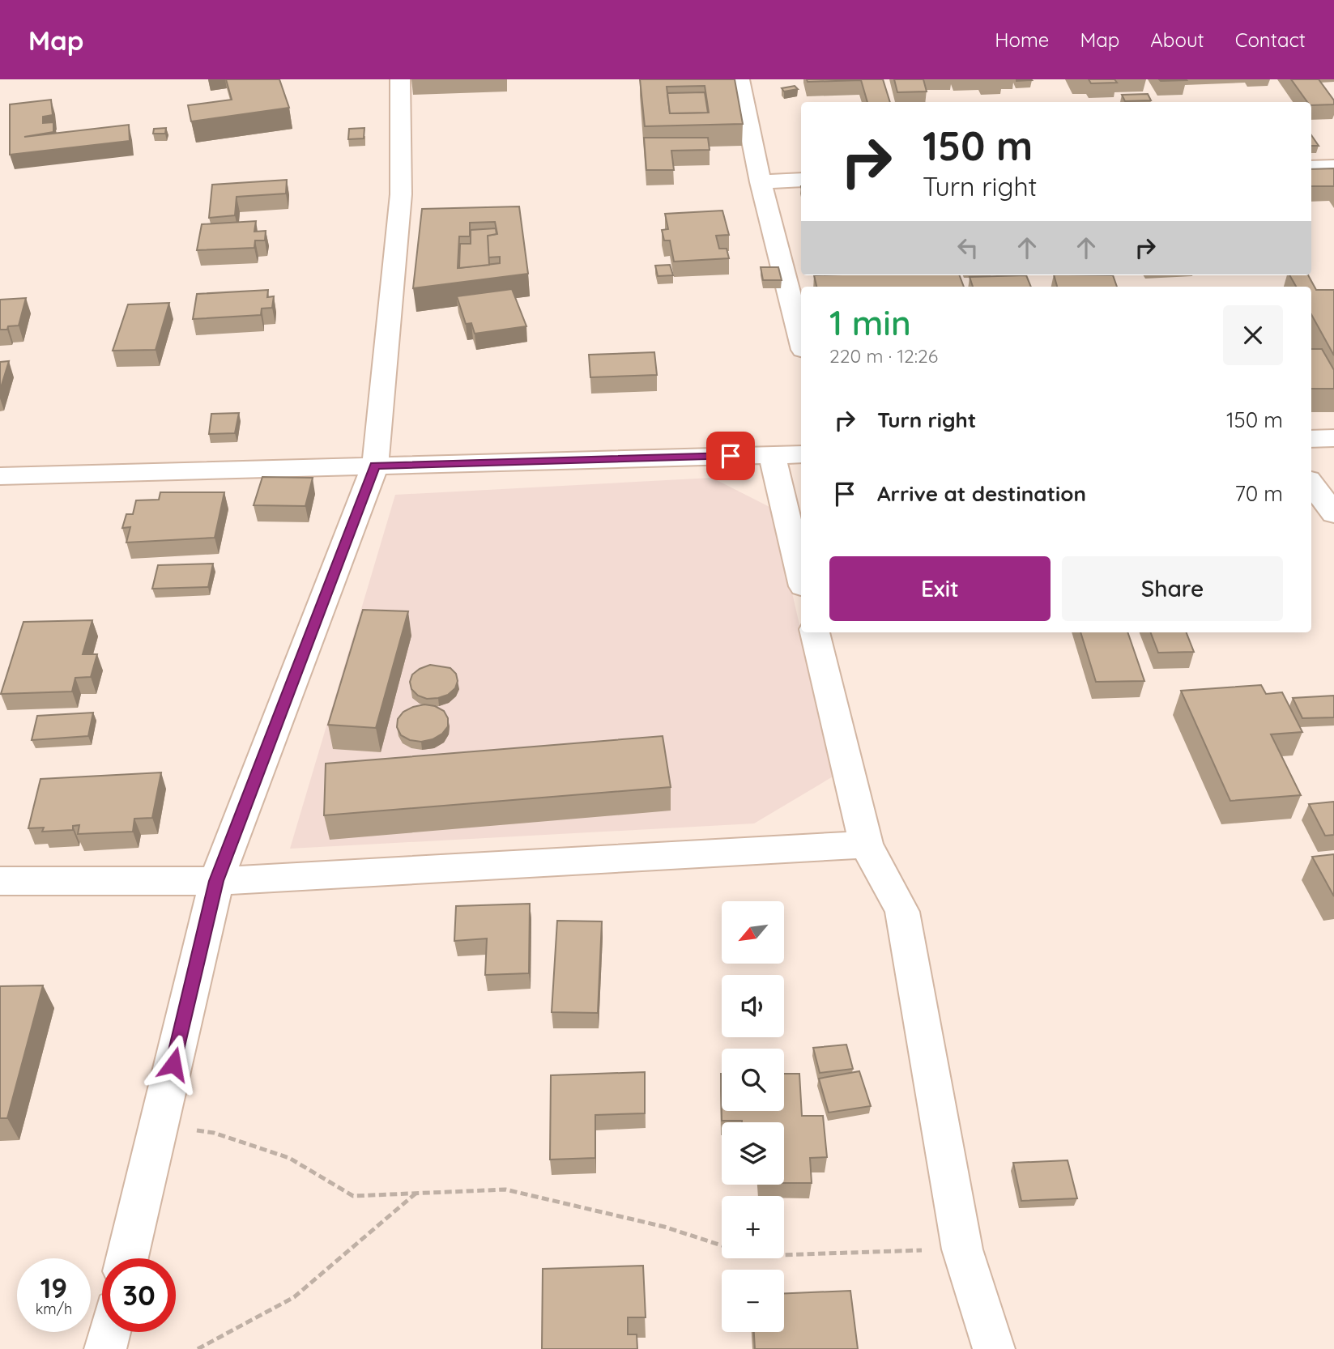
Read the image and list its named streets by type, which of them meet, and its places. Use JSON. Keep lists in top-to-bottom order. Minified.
{"north":"bottom left","page":{"header":"Map","nav":["Home","Map","About","Contact"],"turn":["150 m","Turn right"],"heading":["1 min","220 m · 12:26"],"list":[{"name":"Turn right","value":"150 m"},{"name":"Arrive at destination","value":"70 m"}],"buttons":["Exit","Share"],"map_buttons":["+","−"],"speed":"19 km/h","limit":"30"}}
